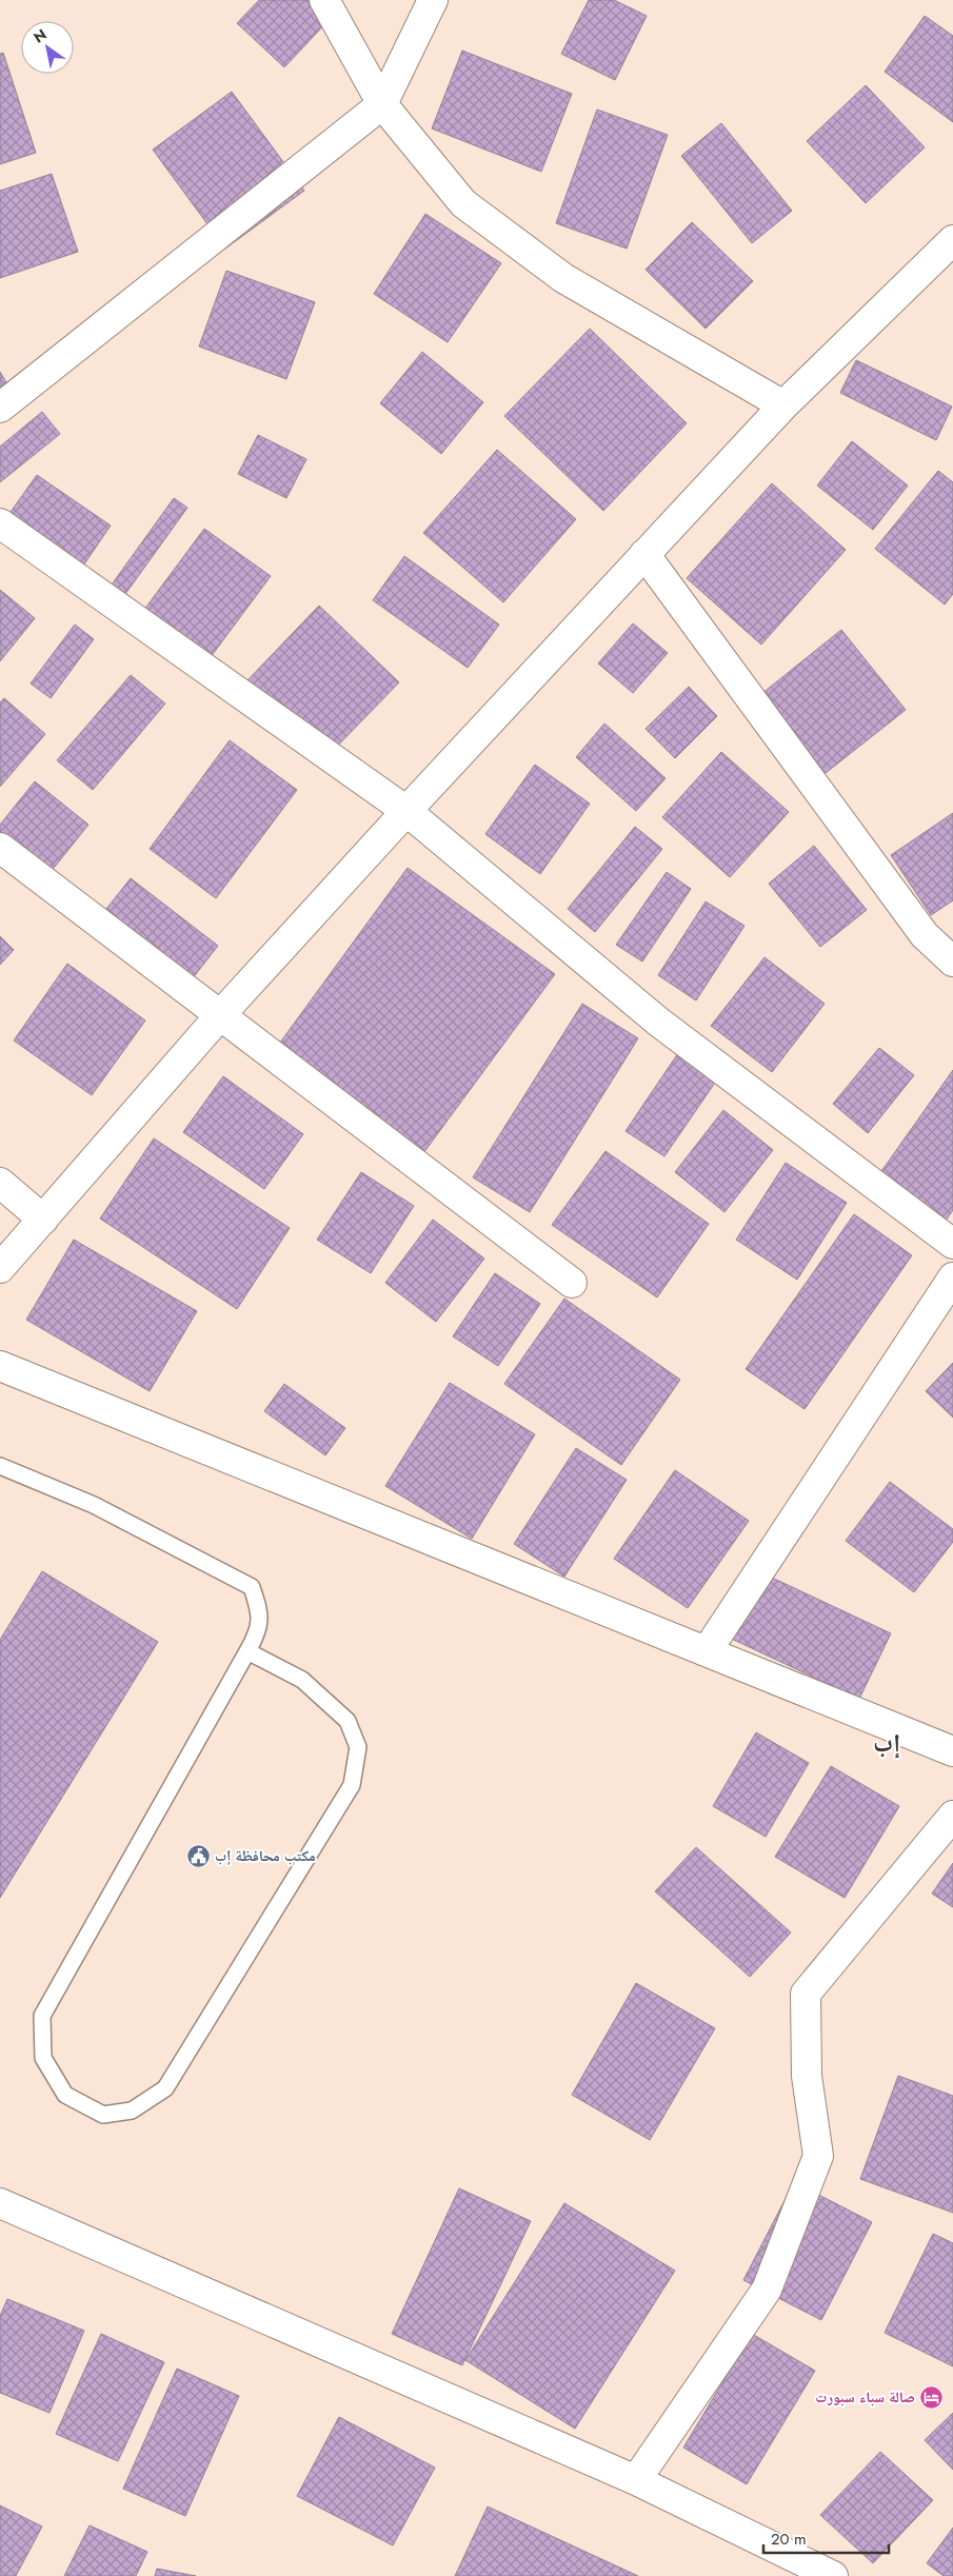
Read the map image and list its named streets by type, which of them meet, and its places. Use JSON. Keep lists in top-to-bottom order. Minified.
{"districts":["إب"],"places":{"public building":["مكتب محافظة إب"],"hotel":["صالة سباء سبورت"]},"scale_bar":"20 m","north":"top left"}
